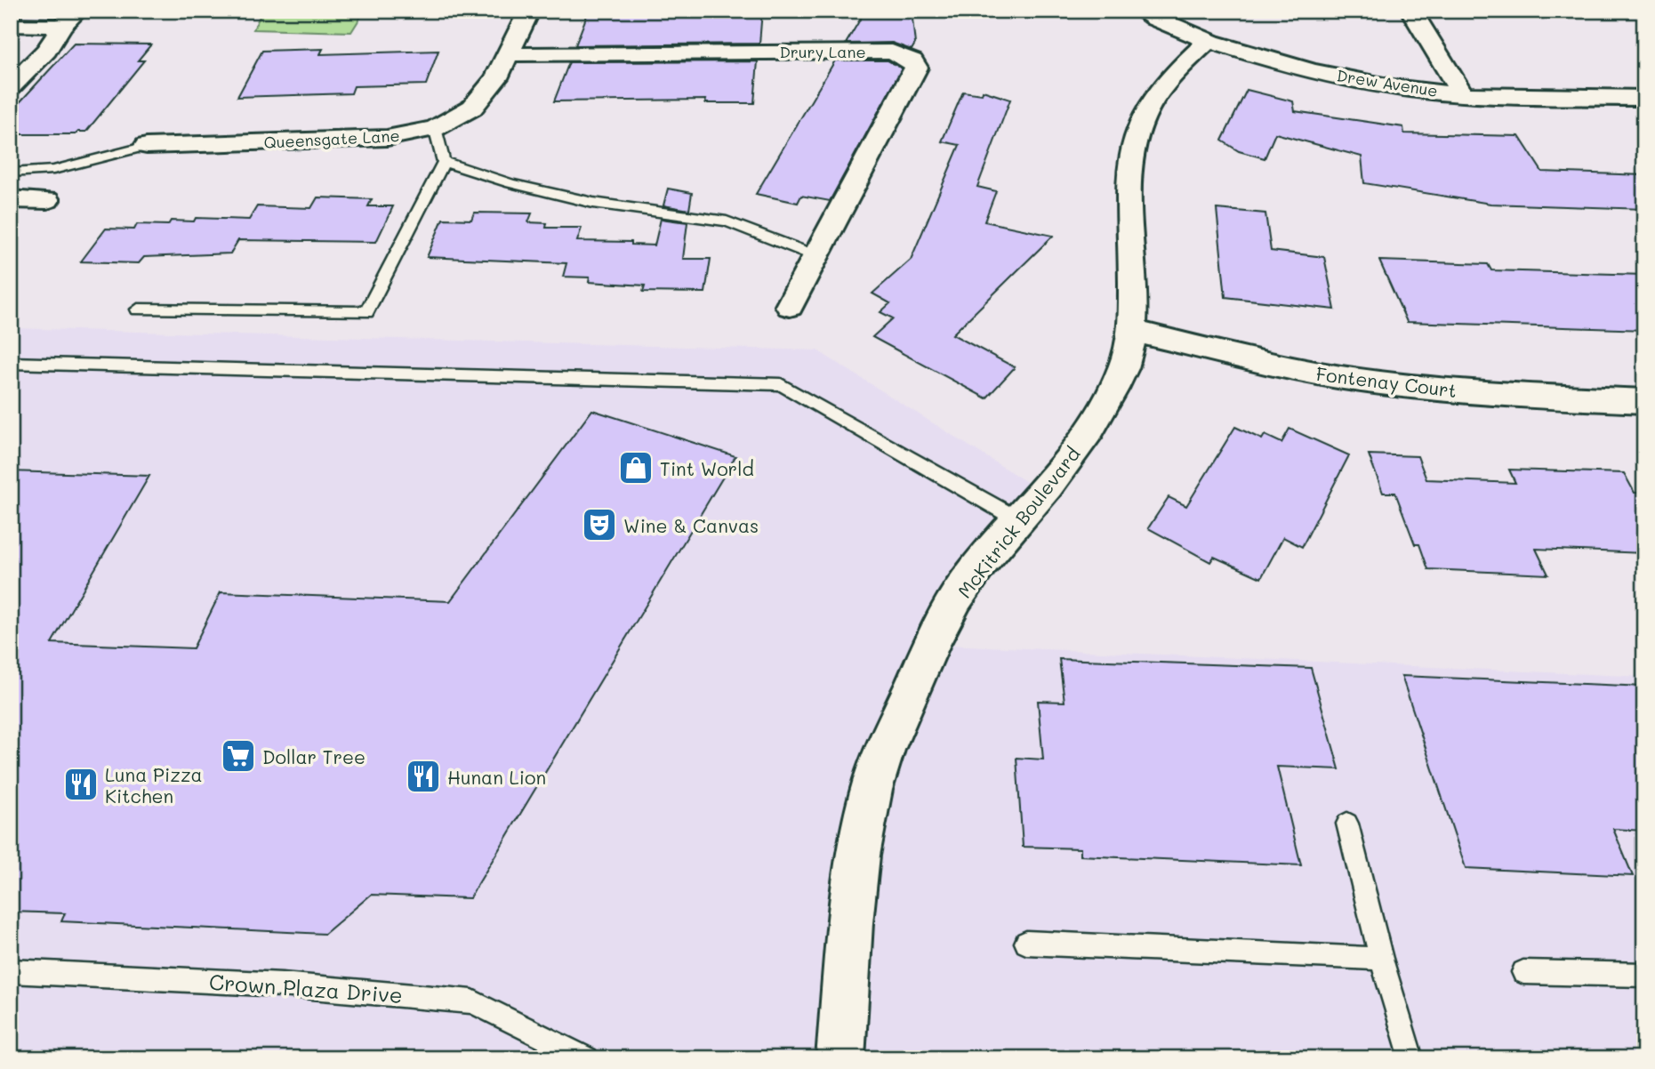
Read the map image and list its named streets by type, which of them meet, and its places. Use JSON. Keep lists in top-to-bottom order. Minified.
{"streets":{"street":["Drury Lane","Drew Avenue","Queensgate Lane","Fontenay Court","McKitrick Boulevard"],"lane":["Crown Plaza Drive"]},"crossings":[["Drury Lane","Queensgate Lane"],["Drew Avenue","McKitrick Boulevard"],["Fontenay Court","McKitrick Boulevard"]],"places":{"shop":["Tint World"],"theatre":["Wine & Canvas"],"supermarket":["Dollar Tree"],"restaurant":["Hunan Lion","Luna Pizza Kitchen"]}}
